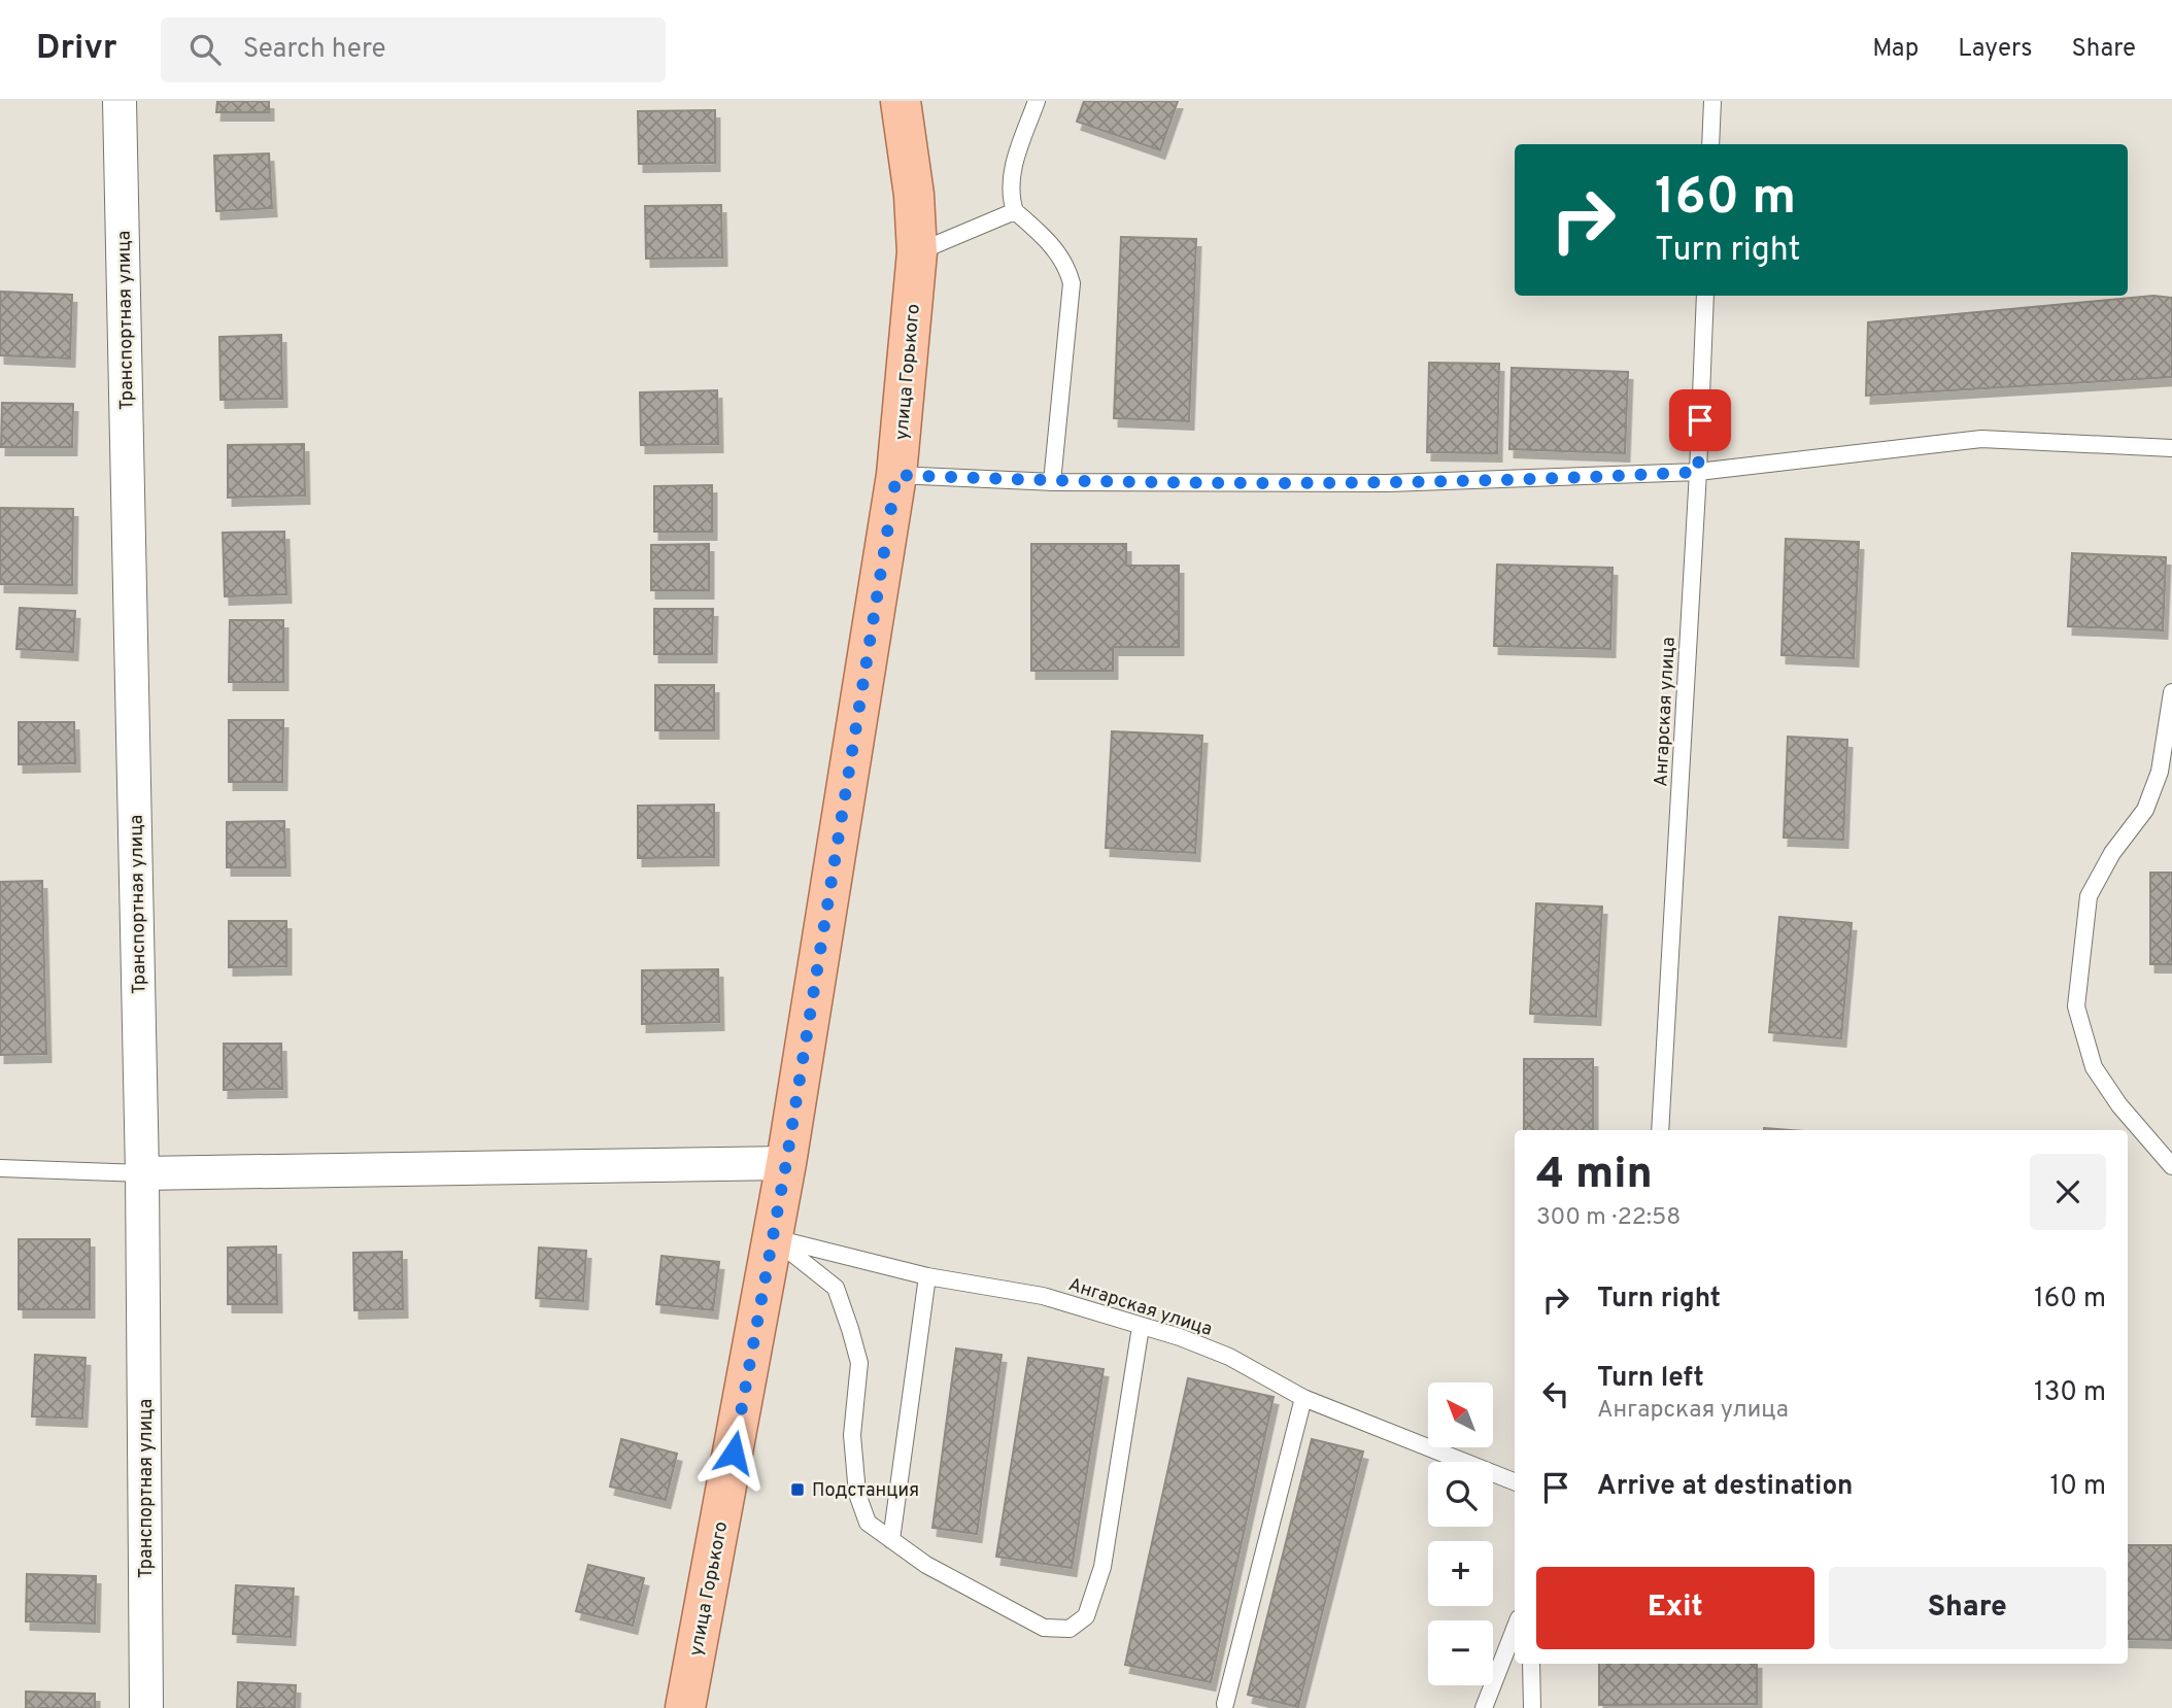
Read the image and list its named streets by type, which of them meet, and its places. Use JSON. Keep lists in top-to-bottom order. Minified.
{"streets":{"main road":["улица Горького"],"street":["Транспортная улица"],"lane":["Ангарская улица"]},"crossings":[["улица Горького","Ангарская улица"]],"places":{"transit":["Подстанция"]},"north":"top left","page":{"header":"Drivr","search":"Search here","nav":["Map","Layers","Share"],"turn":["160 m","Turn right"],"heading":["4 min","300 m · 22:58"],"list":[{"name":"Turn right","value":"160 m"},{"name":"Turn left","note":"Ангарская улица","value":"130 m"},{"name":"Arrive at destination","value":"10 m"}],"map_buttons":["+","−"],"buttons":["Exit","Share"]}}
